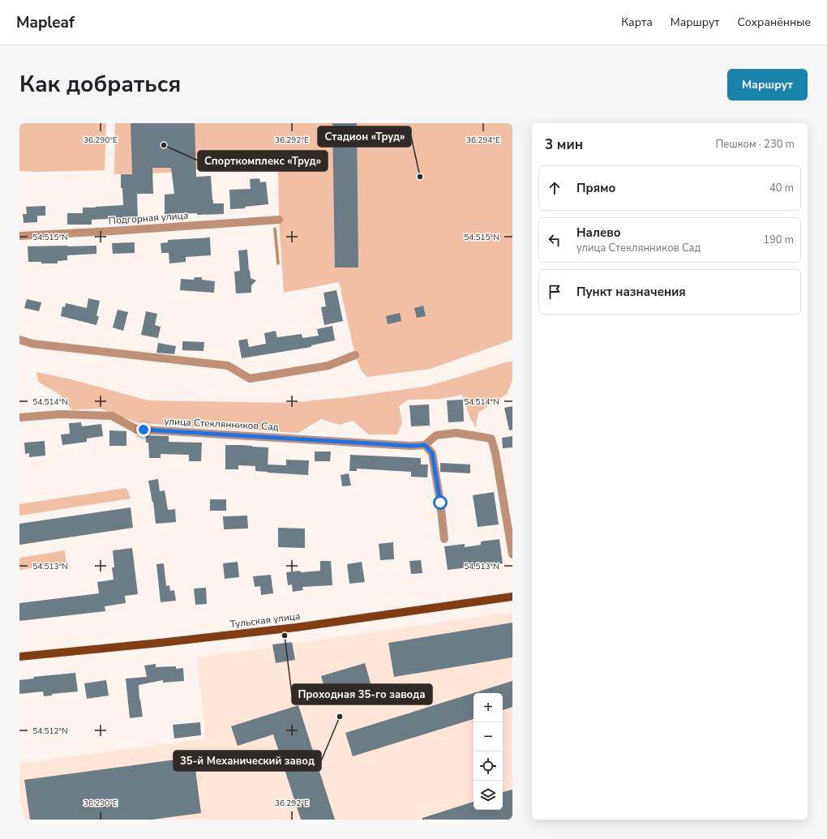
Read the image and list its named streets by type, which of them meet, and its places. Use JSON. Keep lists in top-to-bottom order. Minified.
{"streets":{"main road":["Тульская улица"],"street":["Подгорная улица","улица Стеклянников Сад"]},"places":["Спорткомплекс «Труд»","Стадион «Труд»","Проходная 35-го завода","35-й Механический завод"],"page":{"header":"Mapleaf","nav":["Карта","Маршрут","Сохранённые"],"title":"Как добраться","buttons":"Маршрут","heading":["3 мин","Пешком · 230 m"],"list":[["Прямо","40 m"],["Налево","улица Стеклянников Сад","190 m"],"Пункт назначения"],"map_buttons":["+","−"]},"coordinates":["36.290°E","36.292°E","36.294°E","54.515°N","54.514°N","54.513°N","54.512°N"]}
